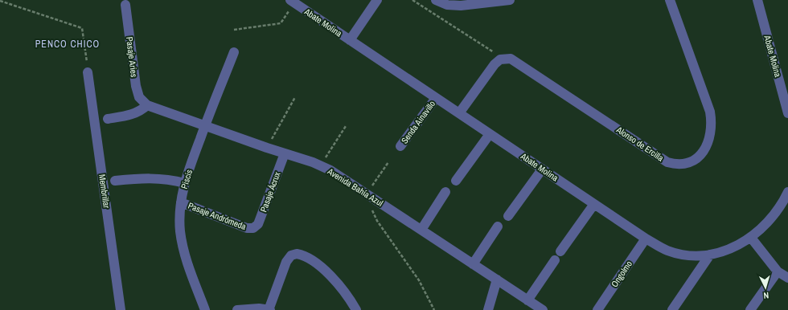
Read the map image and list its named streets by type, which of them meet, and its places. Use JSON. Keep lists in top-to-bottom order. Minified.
{"streets":{"street":["Abate Molina","Pasaje Aries","Senda Ainavillo","Alonso de Ercilla","Piscis","Avenida Bahía Azul","Membrillar","Pasaje Ácrux","Pasaje Andrómeda","Ongolmo"]},"crossings":[["Abate Molina","Senda Ainavillo"],["Abate Molina","Ongolmo"],["Pasaje Aries","Avenida Bahía Azul"],["Piscis","Avenida Bahía Azul"],["Piscis","Pasaje Andrómeda"],["Avenida Bahía Azul","Pasaje Ácrux"],["Pasaje Ácrux","Pasaje Andrómeda"]],"districts":["PENCO CHICO"],"north":"bottom"}
